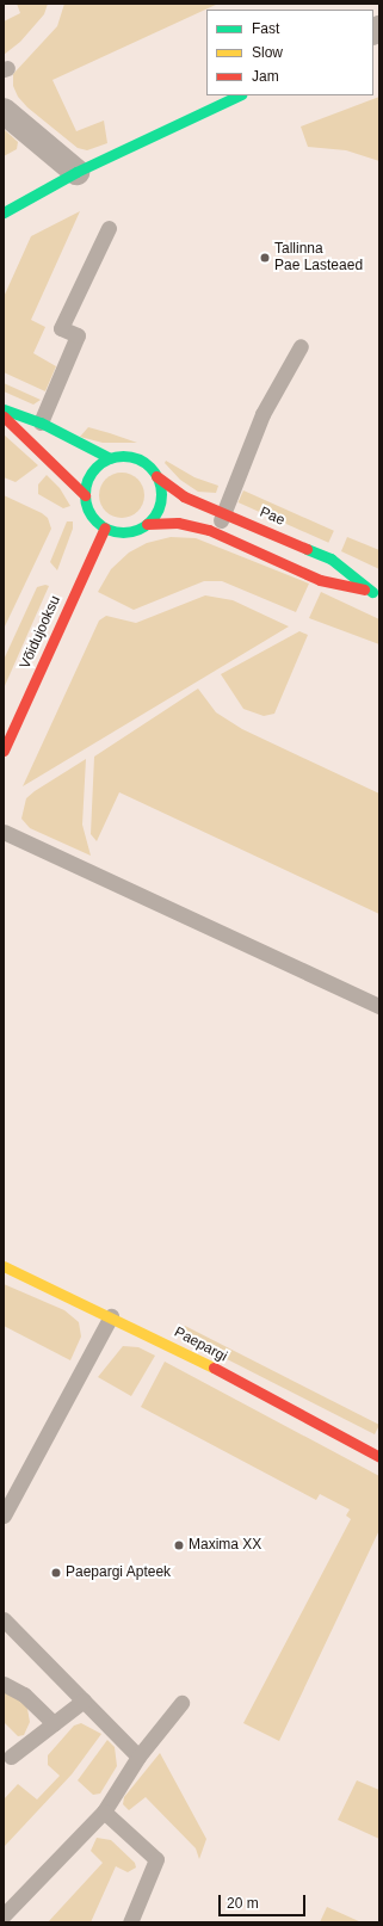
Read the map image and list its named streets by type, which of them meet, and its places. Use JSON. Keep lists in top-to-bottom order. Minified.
{"streets":{"street":["Pae","Võidujooksu","Paepargi"]},"crossings":[["Pae","Võidujooksu"]],"places":["Tallinna Pae Lasteaed","Maxima XX","Paepargi Apteek"],"legend":["Fast","Slow","Jam"],"scale_bar":"20 m"}
